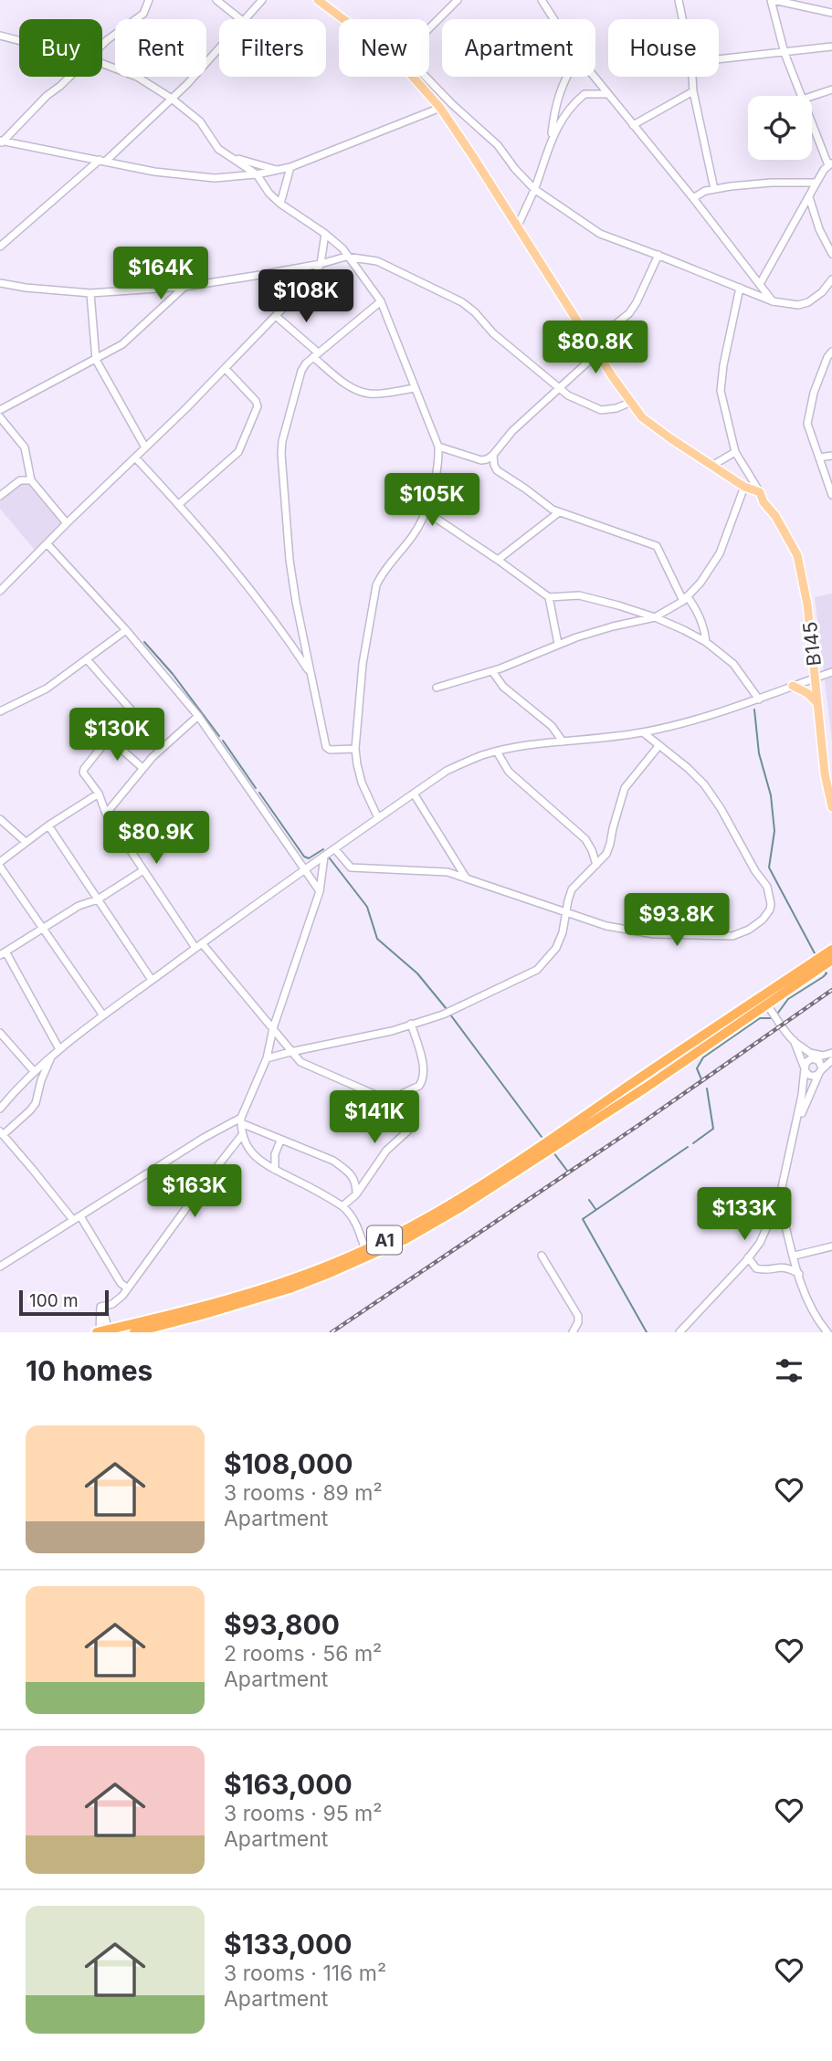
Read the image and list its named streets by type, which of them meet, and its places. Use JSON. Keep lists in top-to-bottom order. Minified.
{"streets":{"highway":["A1"],"main road":["B145"]},"scale_bar":"100 m","page":{"chip":["Buy","Rent","Filters","New","Apartment","House"],"price":["$164K","$108K","$80.8K","$105K","$130K","$80.9K","$93.8K","$141K","$163K","$133K"],"scale":"100 m","heading":"10 homes","list":[{"name":"$108,000","note":"3 rooms · 89 m² · Apartment"},{"name":"$93,800","note":"2 rooms · 56 m² · Apartment"},{"name":"$163,000","note":"3 rooms · 95 m² · Apartment"},{"name":"$133,000","note":"3 rooms · 116 m² · Apartment"}]}}
